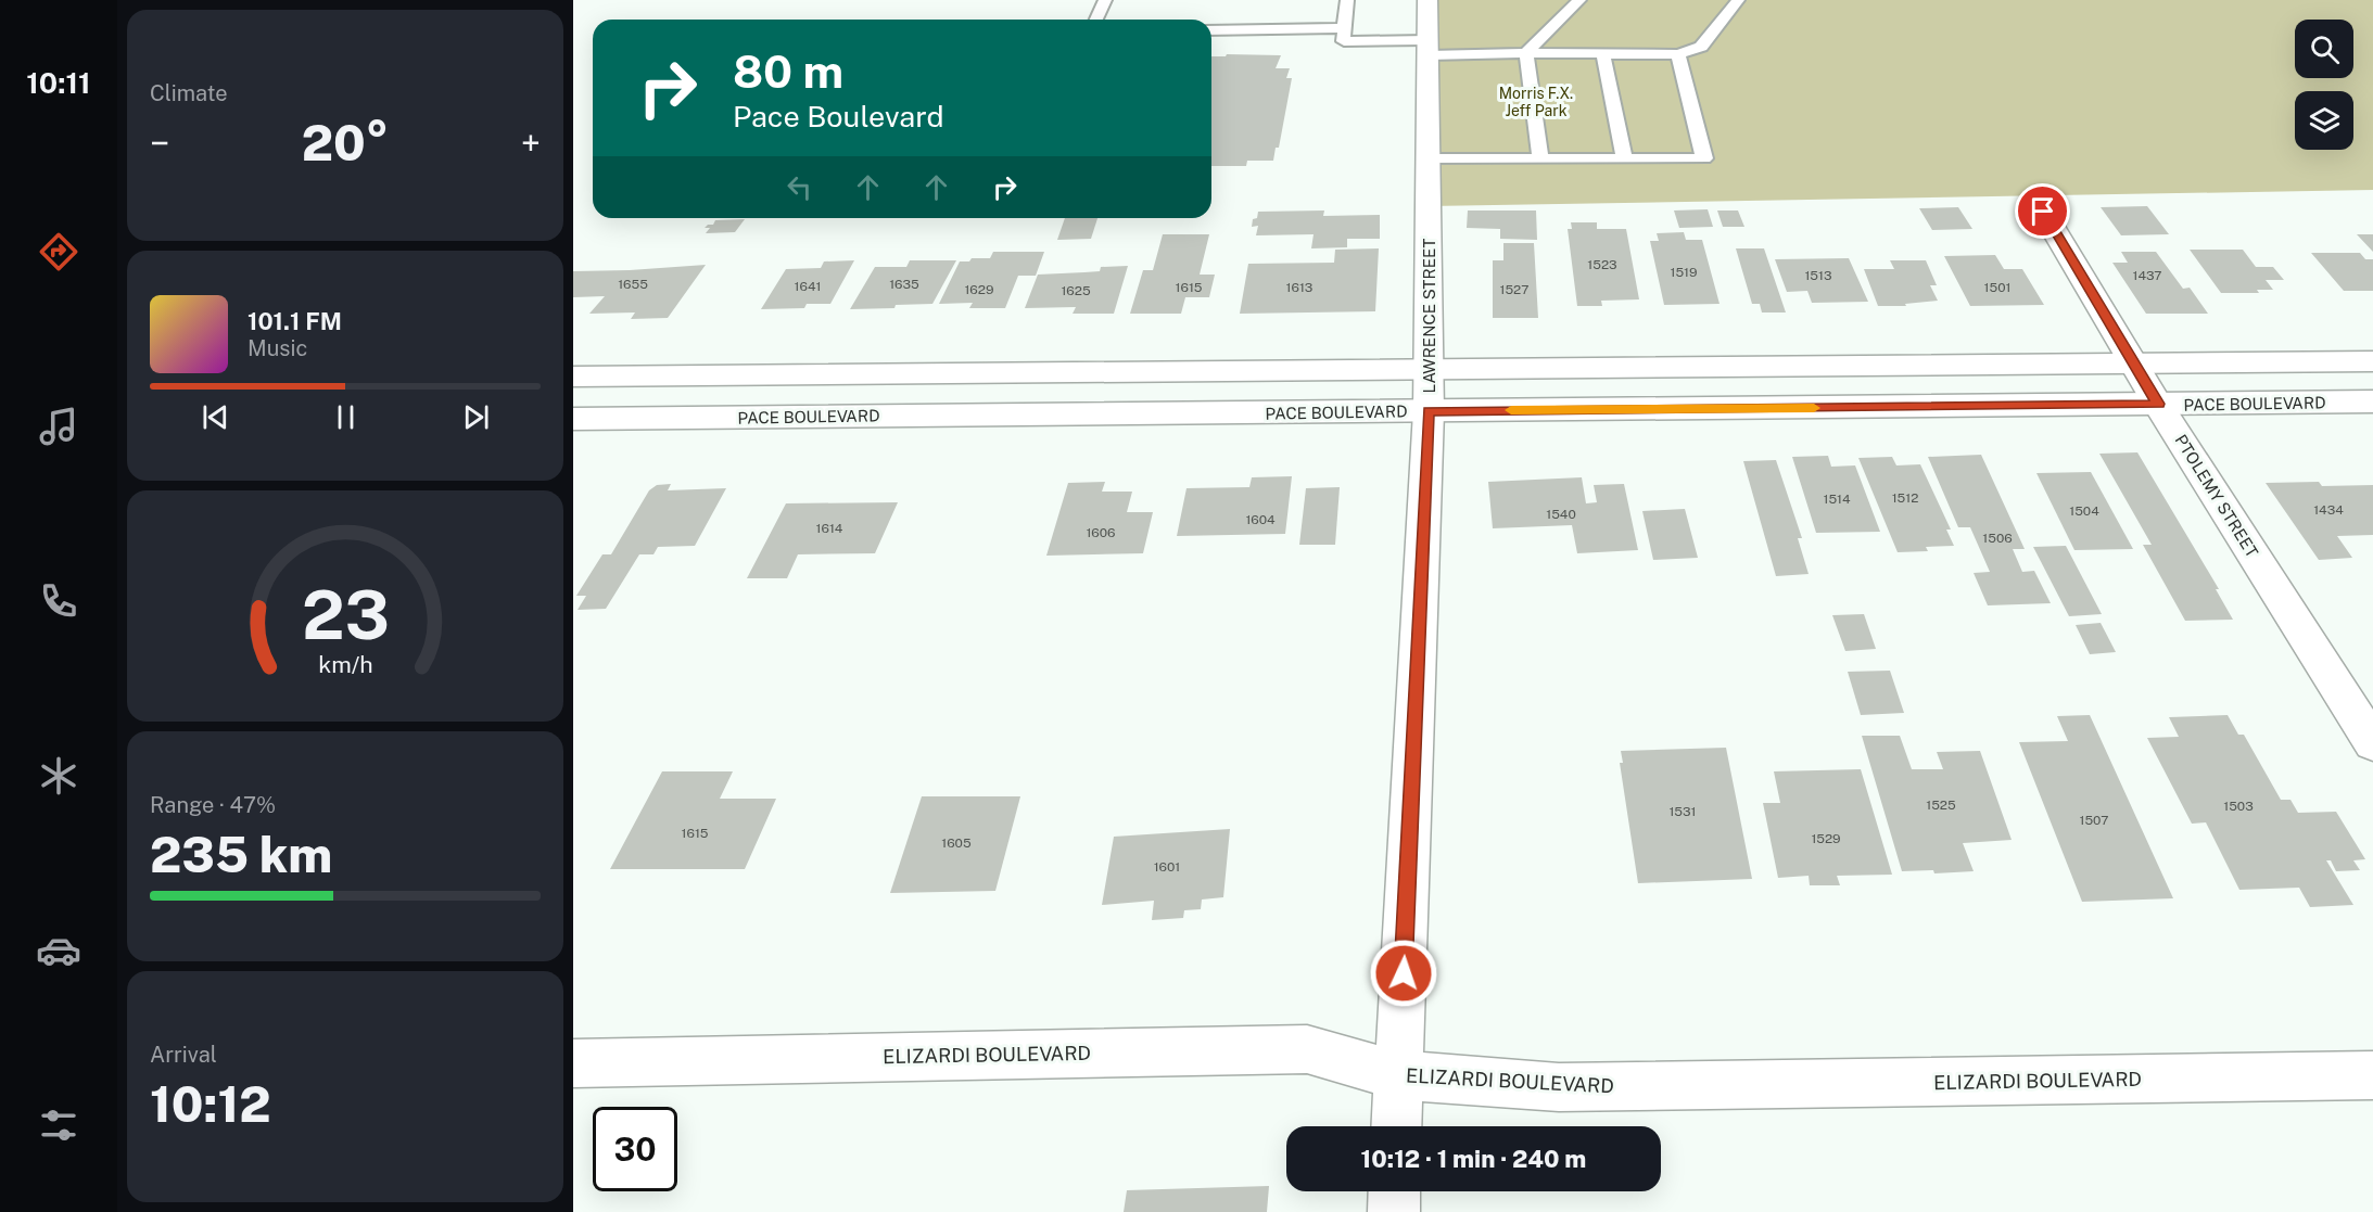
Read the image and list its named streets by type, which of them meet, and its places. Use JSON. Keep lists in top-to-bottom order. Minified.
{"streets":{"street":["LAWRENCE STREET","PACE BOULEVARD","PTOLEMY STREET","ELIZARDI BOULEVARD"]},"crossings":[["LAWRENCE STREET","PACE BOULEVARD"],["LAWRENCE STREET","ELIZARDI BOULEVARD"],["PACE BOULEVARD","PTOLEMY STREET"]],"parks":["Morris F.X. Jeff Park"],"house_numbers":["1523","1519","1513","1437","1655","1635","1641","1615","1613","1501","1629","1527","1625","1512","1514","1434","1504","1540","1604","1614","1606","1506","1525","1503","1531","1507","1615","1529","1605","1601"],"page":{"tabs":"10:11","tile":["Climate",["Range · 47%","235 km"],["Arrival","10:12"]],"turn":["80 m","Pace Boulevard"],"heat":["−","20°","+"],"song":["101.1 FM","Music"],"limit":"30","trip":"10:12 · 1 min · 240 m","gauge":["23","km/h"]}}
